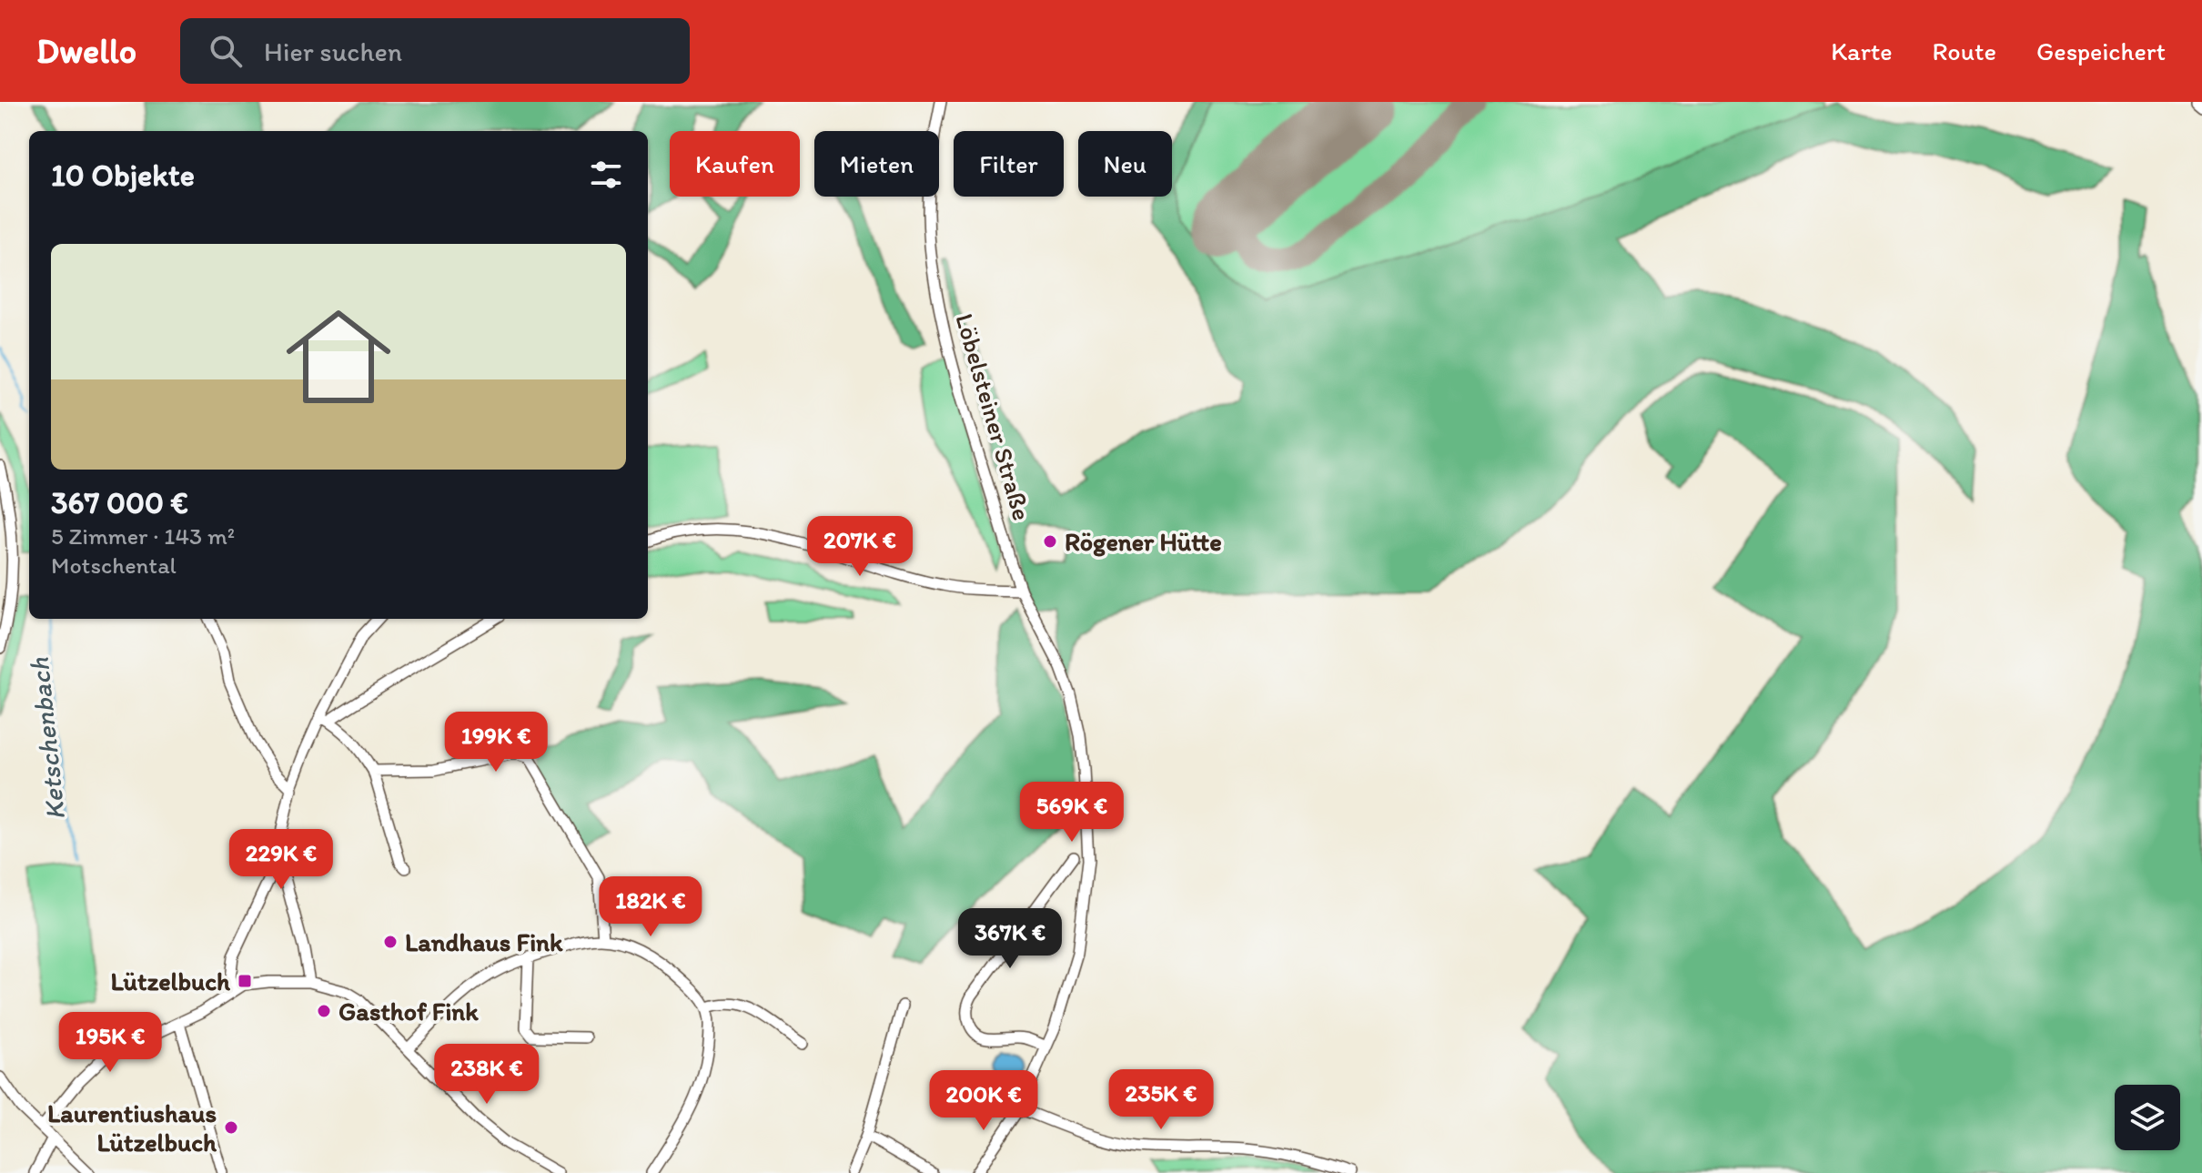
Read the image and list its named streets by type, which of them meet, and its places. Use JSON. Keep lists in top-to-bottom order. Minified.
{"streets":{"street":["Löbelsteiner Straße"]},"water":["Ketschenbach"],"places":{"other":["Rögener Hütte","Landhaus Fink","Gasthof Fink","Laurentiushaus Lützelbuch"],"transit":["Lützelbuch"]},"page":{"header":"Dwello","search":"Hier suchen","nav":["Karte","Route","Gespeichert"],"chip":["Kaufen","Mieten","Filter","Neu"],"heading":"10 Objekte","list":[{"name":"367 000 €","note":"5 Zimmer · 143 m² · Motschental"}],"price":["207K €","199K €","569K €","229K €","182K €","367K €","195K €","238K €","235K €","200K €"]}}
